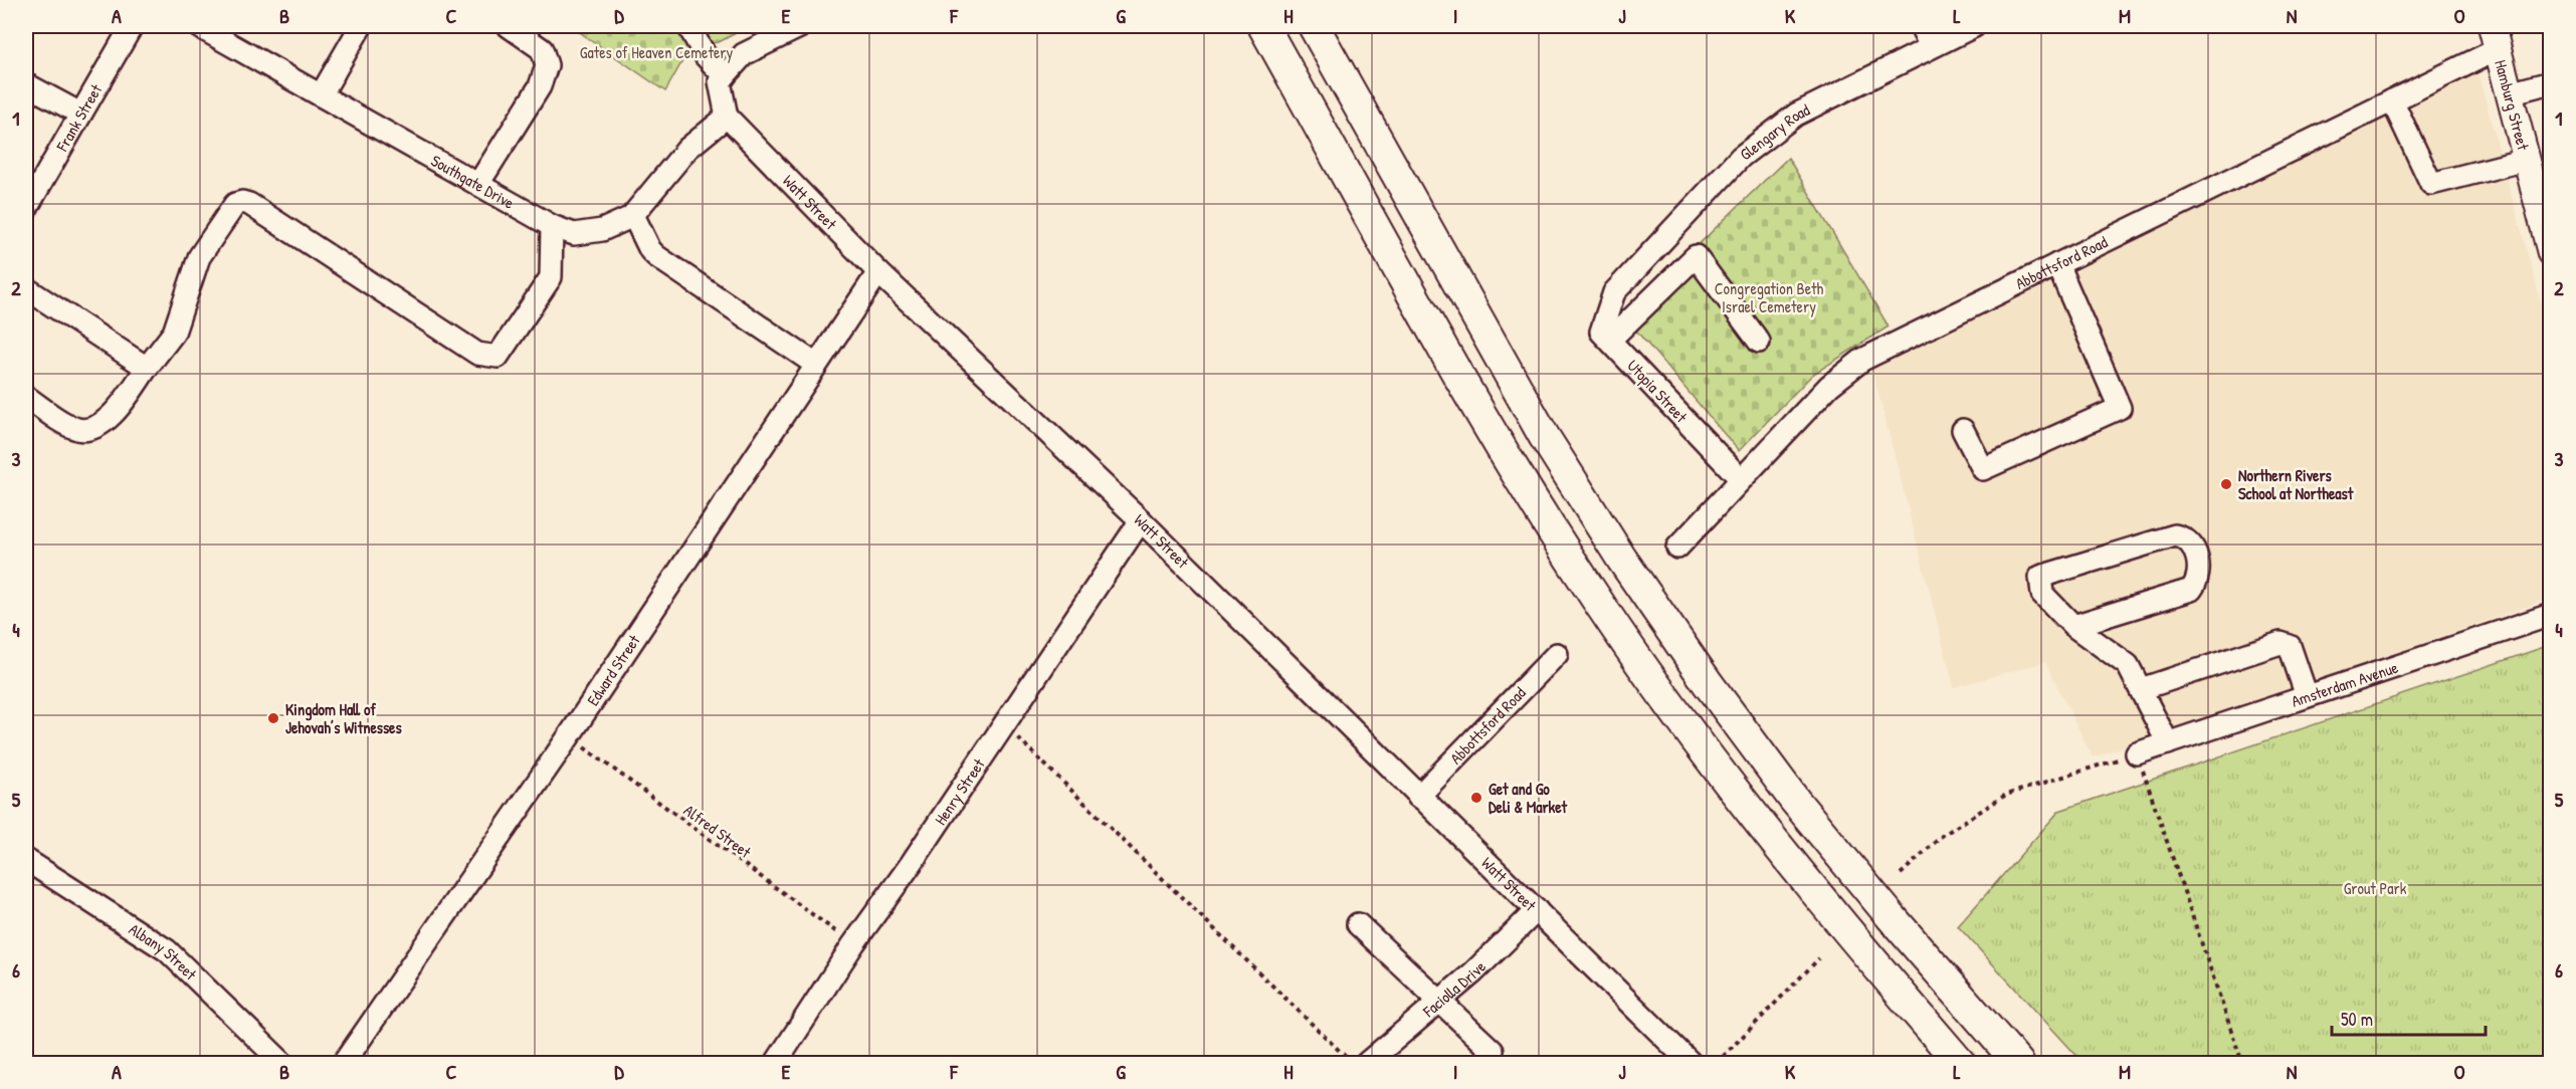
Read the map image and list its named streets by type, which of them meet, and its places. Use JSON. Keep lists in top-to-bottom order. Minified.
{"streets":{"main road":["Hamburg Street"],"street":["Frank Street","Glengary Road","Southgate Drive","Watt Street","Abbottsford Road","Utopia Street","Edward Street","Amsterdam Avenue","Henry Street","Albany Street","Faciolla Drive"],"path":["Alfred Street"]},"crossings":[["Hamburg Street","Abbottsford Road"],["Glengary Road","Utopia Street"],["Southgate Drive","Watt Street"],["Watt Street","Abbottsford Road"],["Watt Street","Edward Street"],["Watt Street","Henry Street"],["Watt Street","Faciolla Drive"],["Abbottsford Road","Utopia Street"],["Edward Street","Alfred Street"],["Henry Street","Alfred Street"]],"parks":["Gates of Heaven Cemetery","Congregation Beth Israel Cemetery","Grout Park"],"places":["Northern Rivers School at Northeast","Kingdom Hall of Jehovah’s Witnesses","Get and Go Deli & Market"],"scale_bar":"50 m","grid":{"columns":["A","B","C","D","E","F","G","H","I","J","K","L","M","N","O"],"rows":["1","2","3","4","5","6"]}}
